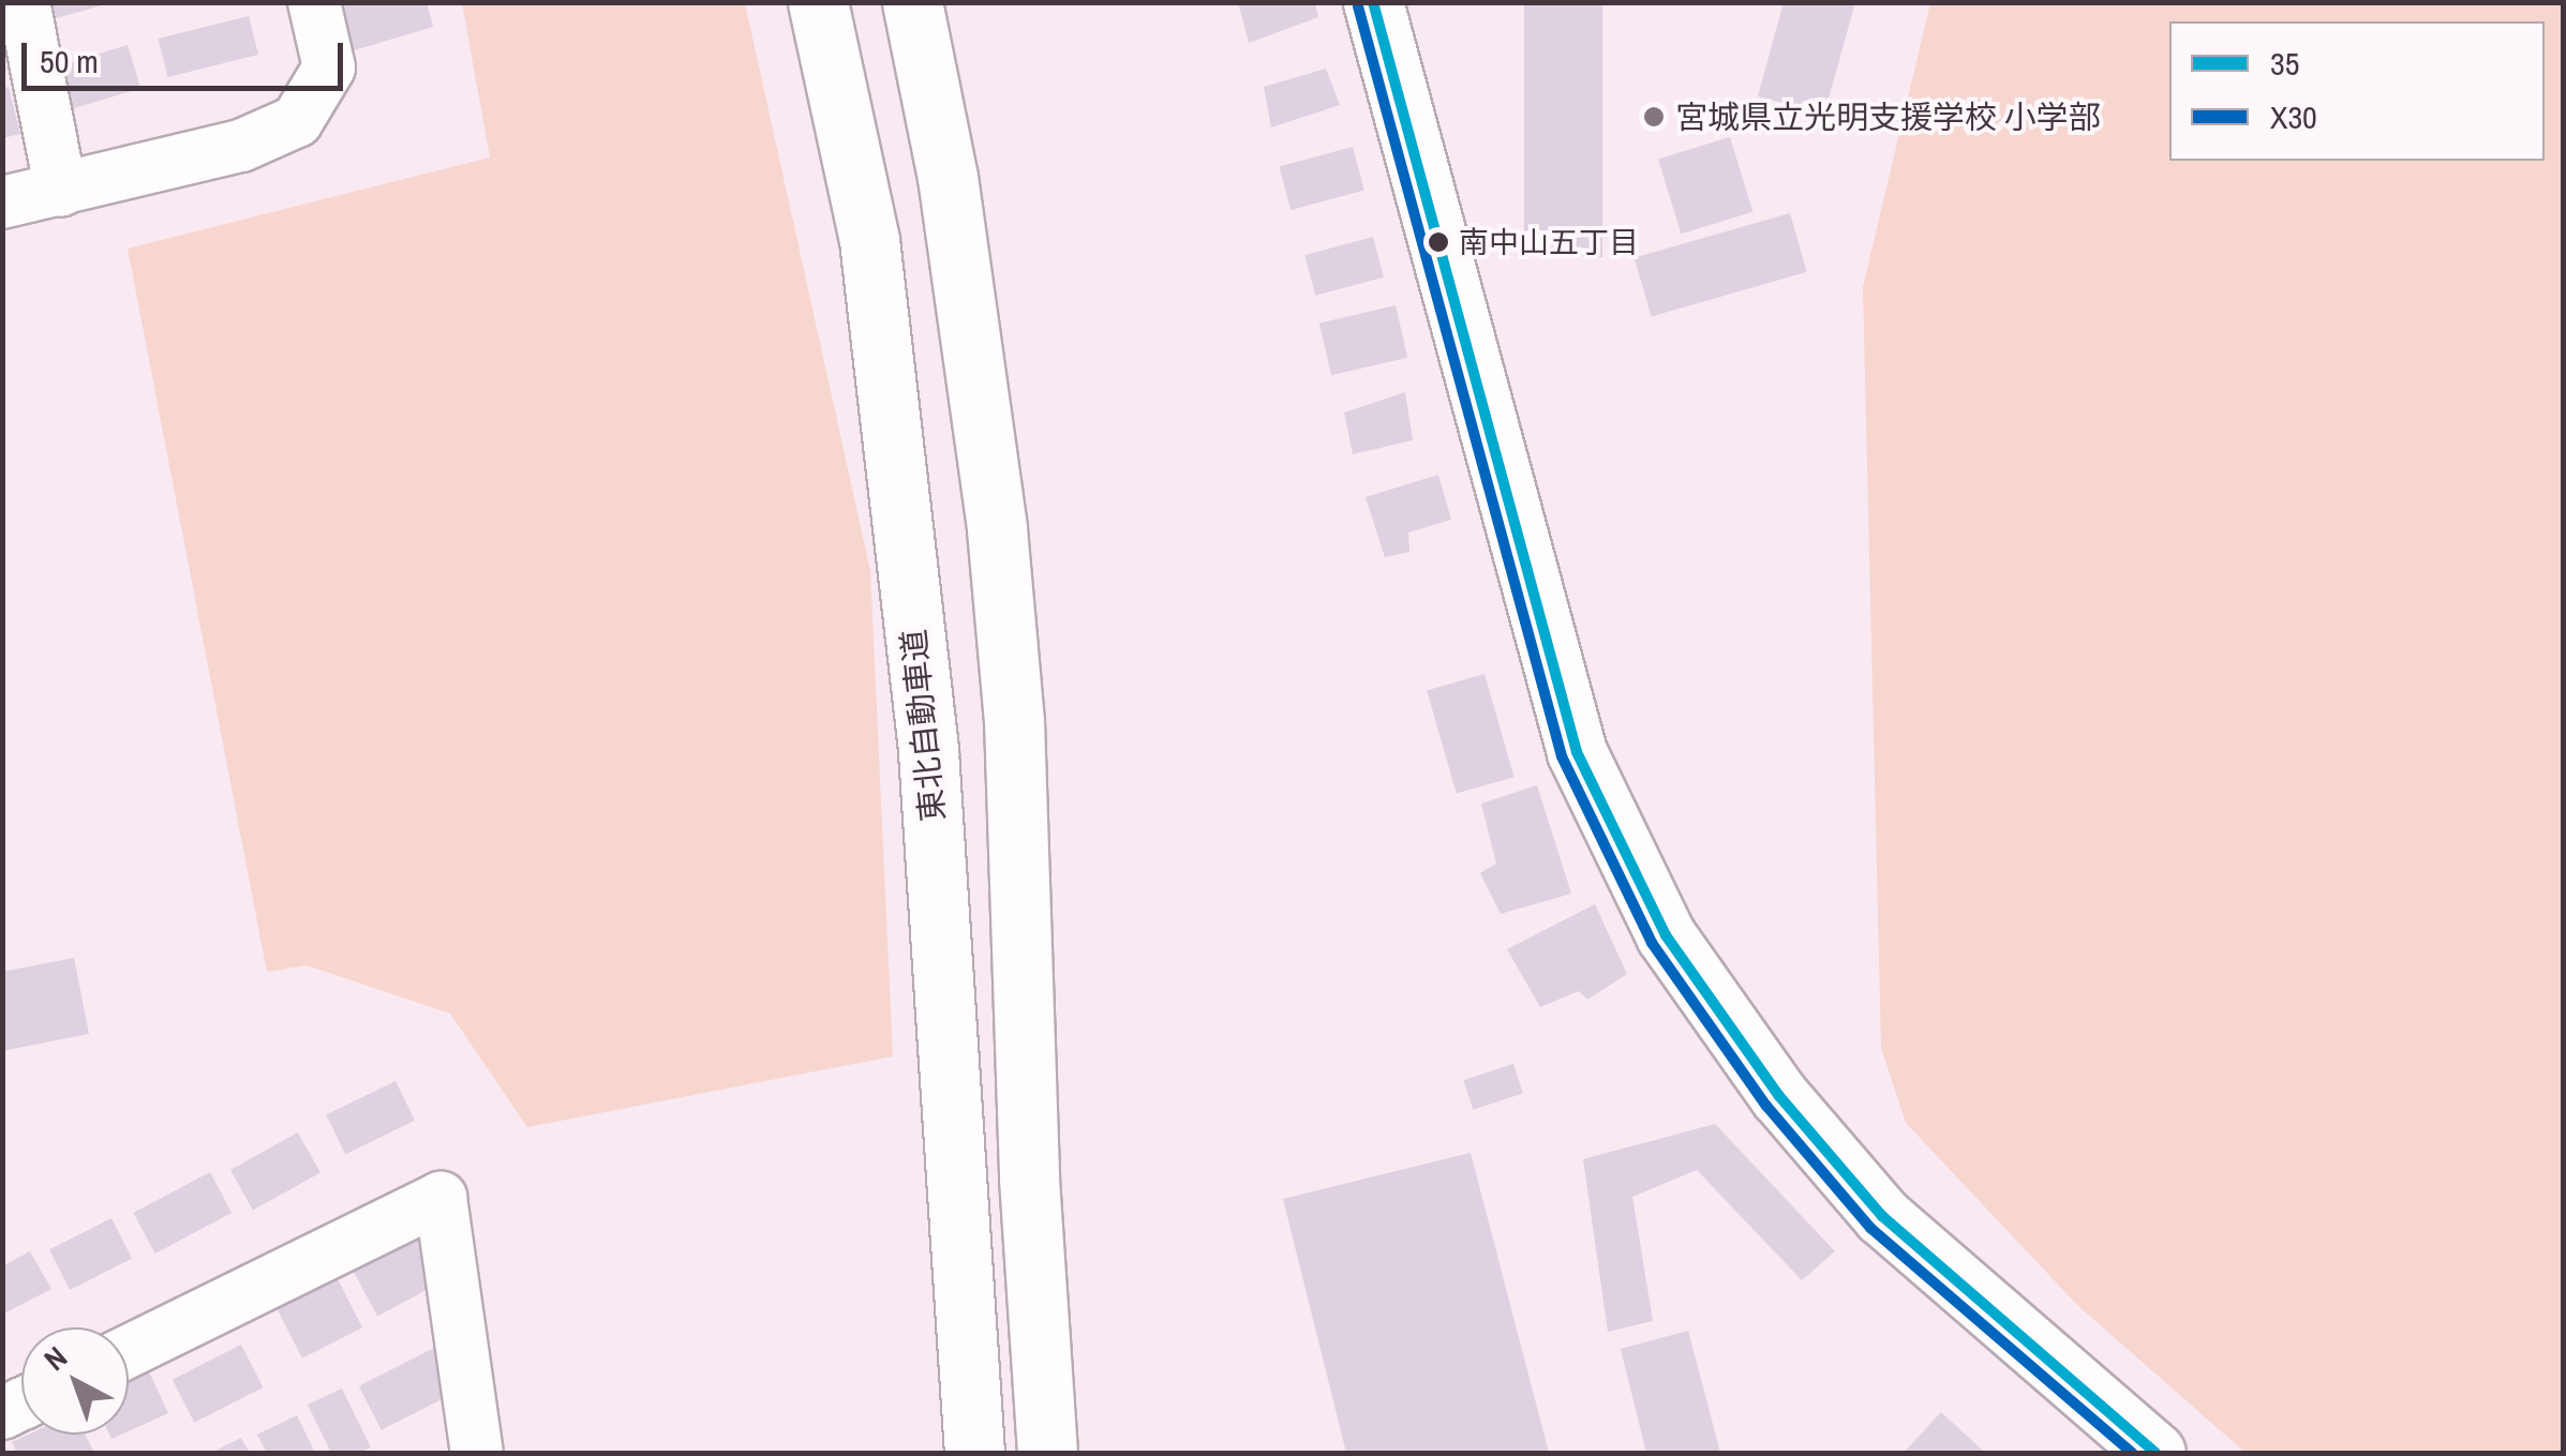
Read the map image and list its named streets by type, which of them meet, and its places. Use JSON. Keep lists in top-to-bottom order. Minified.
{"streets":{"main road":["東北自動車道"]},"places":["宮城県立光明支援学校 小学部","南中山五丁目"],"lines":["transit line 35","transit line X30"],"legend":["35","X30"],"scale_bar":"50 m","north":"top left"}
